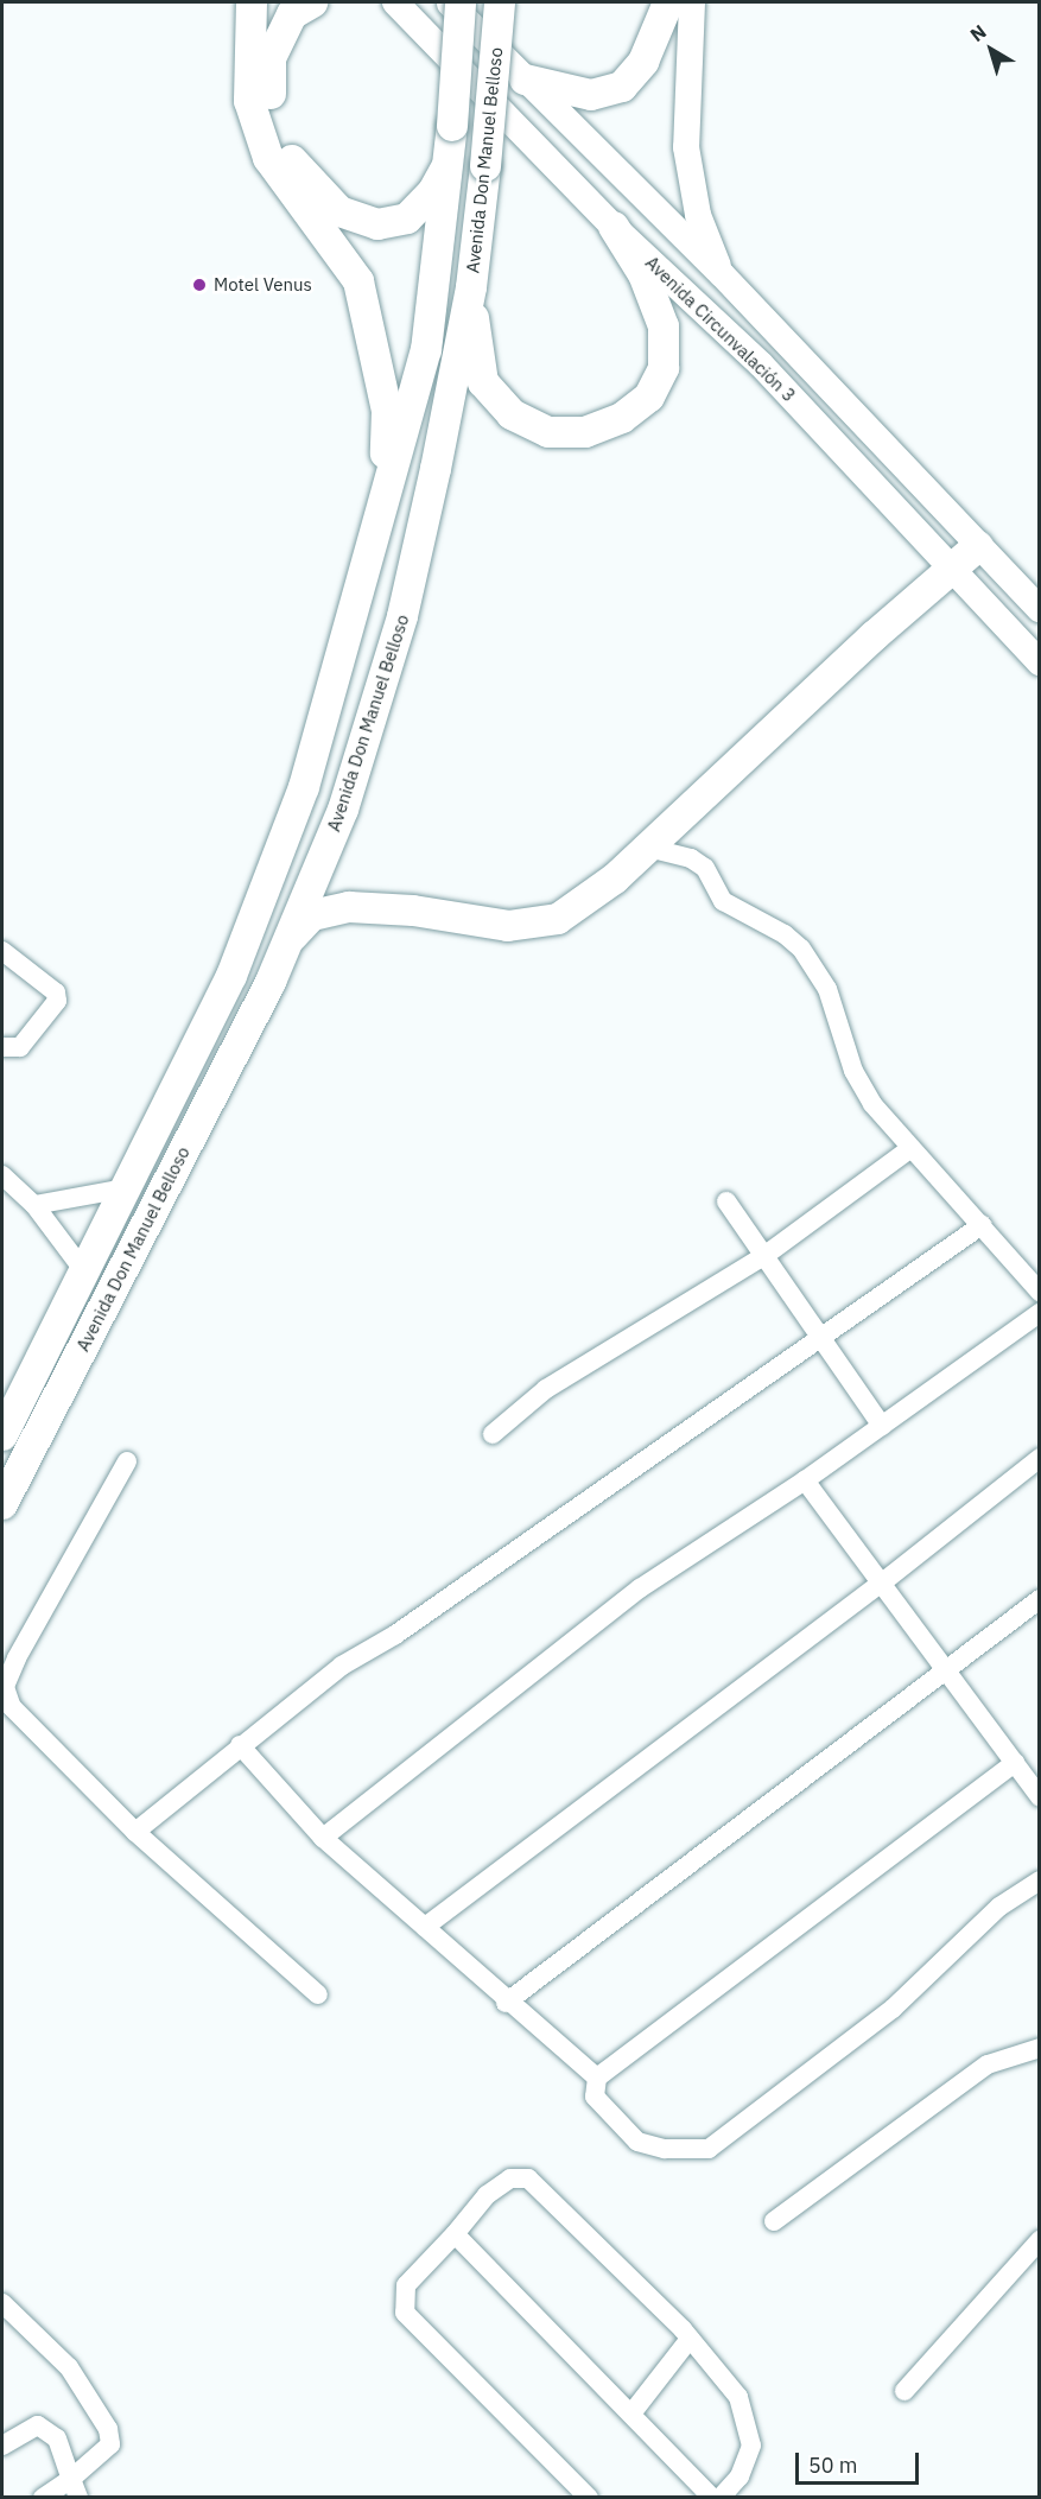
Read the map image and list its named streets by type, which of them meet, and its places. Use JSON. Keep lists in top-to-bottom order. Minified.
{"streets":{"main road":["Avenida Don Manuel Belloso","Avenida Circunvalación 3"]},"places":["Motel Venus"],"scale_bar":"50 m","north":"top left"}
